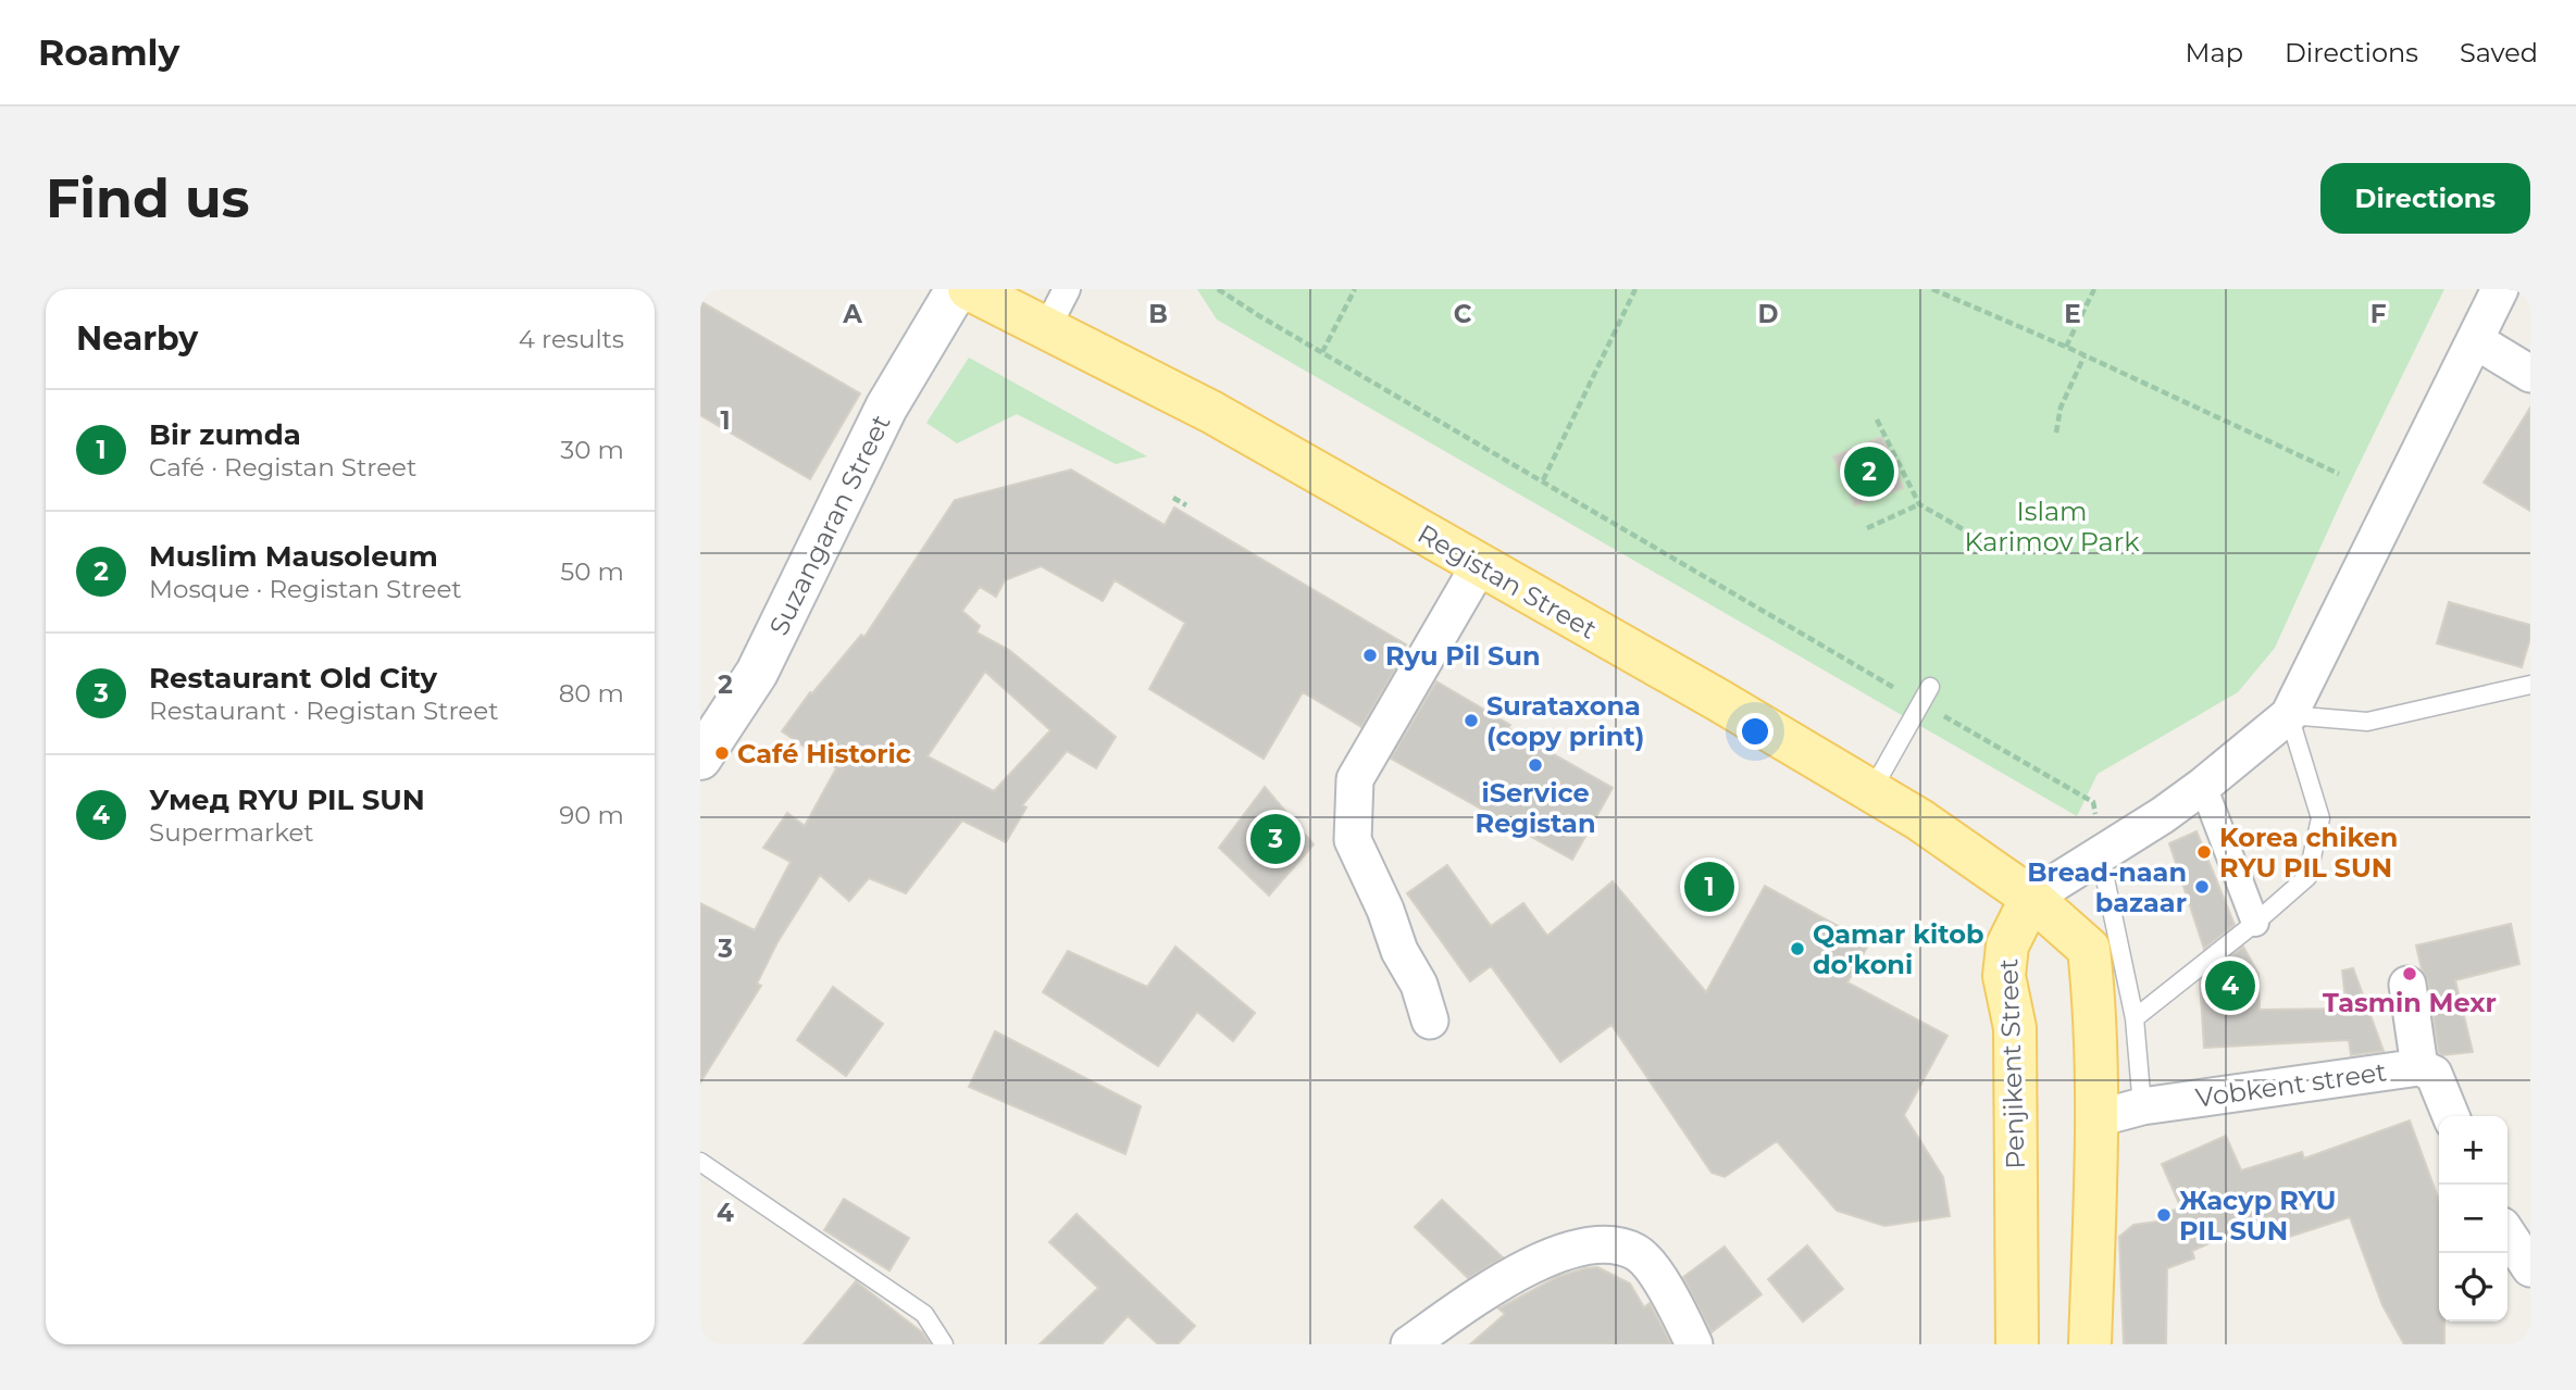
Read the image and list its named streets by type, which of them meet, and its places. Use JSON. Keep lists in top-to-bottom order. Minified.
{"streets":{"main road":["Suzangaran Street","Registan Street","Penjikent Street"],"street":["Vobkent street"]},"crossings":[["Registan Street","Penjikent Street"]],"parks":["Islam Karimov Park"],"places":["Ryu Pil Sun","Surataxona (copy print)","Café Historic","iService Registan","Korea chiken RYU PIL SUN","Bread-naan bazaar","Qamar kitob do'koni","Tasmin Mexr","Жасур RYU PIL SUN"],"page":{"header":"Roamly","nav":["Map","Directions","Saved"],"buttons":"Directions","title":"Find us","heading":["Nearby","4 results"],"list":[{"mark":"1","name":"Bir zumda","note":"Café · Registan Street","value":"30 m"},{"mark":"2","name":"Muslim Mausoleum","note":"Mosque · Registan Street","value":"50 m"},{"mark":"3","name":"Restaurant Old City","note":"Restaurant · Registan Street","value":"80 m"},{"mark":"4","name":"Умед RYU PIL SUN","note":"Supermarket","value":"90 m"}],"pins":["2","3","1","4"],"map_buttons":["+","−"]},"grid":{"columns":["A","B","C","D","E","F"],"rows":["1","2","3","4"]}}
